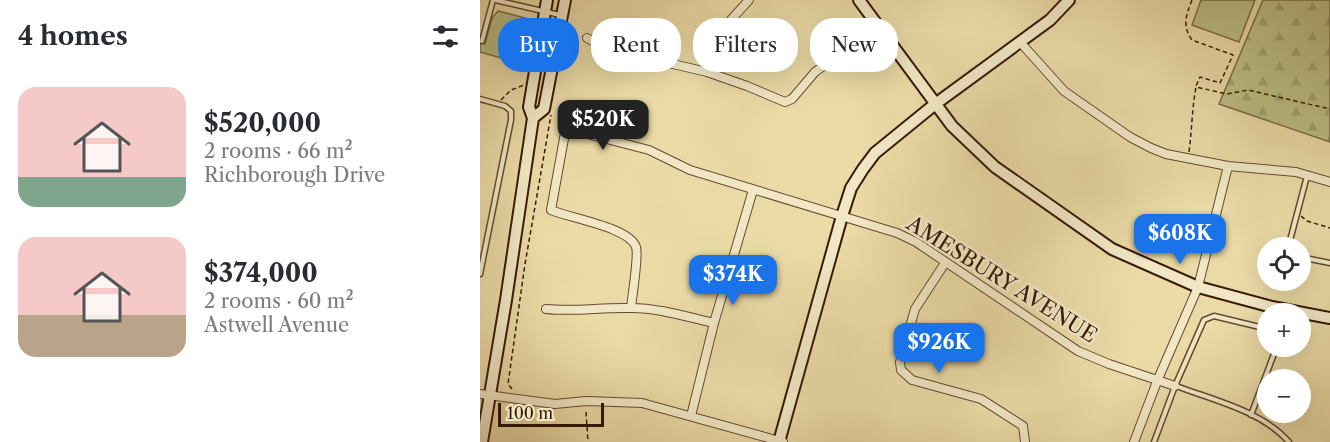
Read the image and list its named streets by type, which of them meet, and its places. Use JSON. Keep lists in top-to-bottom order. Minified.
{"streets":{"street":["AMESBURY AVENUE"]},"scale_bar":"100 m","page":{"heading":"4 homes","chip":["Buy","Rent","Filters","New"],"list":[{"name":"$520,000","note":"2 rooms · 66 m² · Richborough Drive"},{"name":"$374,000","note":"2 rooms · 60 m² · Astwell Avenue"}],"price":["$520K","$608K","$374K","$926K"],"map_buttons":["+","−"],"scale":"100 m"}}
